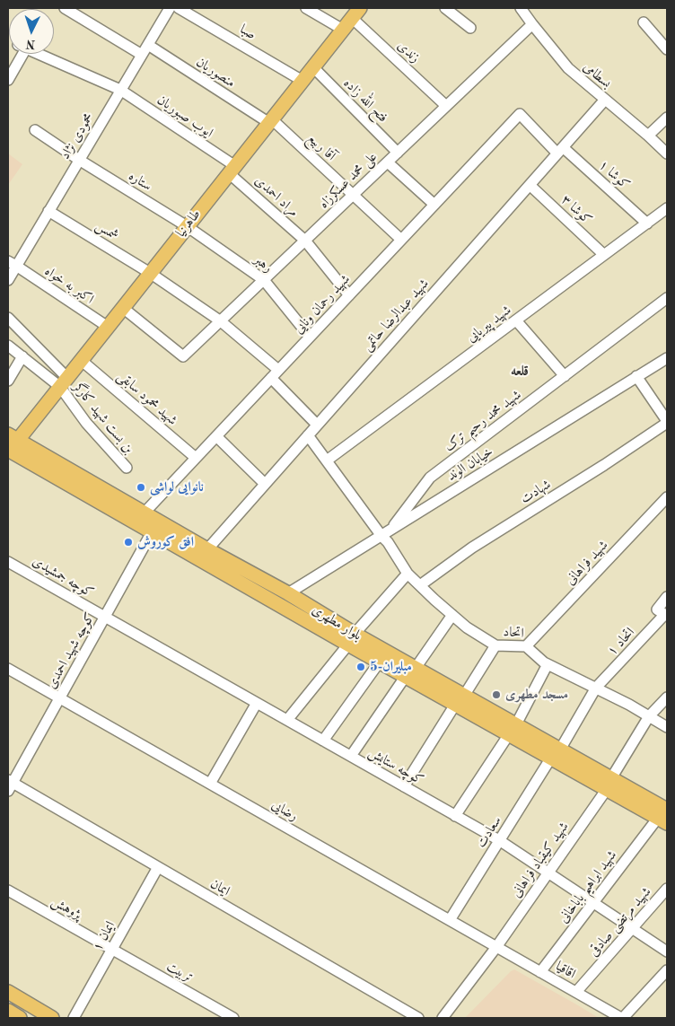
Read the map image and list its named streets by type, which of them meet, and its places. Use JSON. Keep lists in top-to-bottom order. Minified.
{"streets":{"main road":["طاهرنیا","بلوار مطهری"],"street":["صبا","زندی","منصوریان","بسطامی","فتح الله زاده","ایوب صبوریان","محمودی نژاد","آقا ربیع","کوشا ۱","علی محمد عسکرزاه","ستاره","مراد احمدی","کوشا ۳","شمس","رهبر","اکبر به خواه","شهید رحمان ونایی","شهید عبدالرضا حاتمی","شهید پیریایی","شهید محمود سابقی","بن بست شهید کارگر","شهید محمد رحیم ترک","خیابان الوند","شهادت","شهید فراهانی","کوچه جمشیدی","اتحاد","اتحاد ۱","کوچه شهید احمدی","کوچه ستایش","رضایی","سعادت","شهید کیقباد فراهانی","شهید ابراهیم باباخانی","ایمان","پژوهش","شهید مرتضی صادقی","ایمان ۱","اقاقیا","تربیت"]},"crossings":[["صبا","طاهرنیا"],["زندی","علی محمد عسکرزاه"],["زندی","طاهرنیا"],["منصوریان","محمودی نژاد"],["منصوریان","آقا ربیع"],["منصوریان","طاهرنیا"],["بسطامی","علی محمد عسکرزاه"],["بسطامی","شهید عبدالرضا حاتمی"],["فتح الله زاده","علی محمد عسکرزاه"],["فتح الله زاده","طاهرنیا"],["ایوب صبوریان","محمودی نژاد"],["ایوب صبوریان","مراد احمدی"],["ایوب صبوریان","طاهرنیا"],["محمودی نژاد","ستاره"],["محمودی نژاد","شمس"],["محمودی نژاد","اکبر به خواه"],["آقا ربیع","علی محمد عسکرزاه"],["آقا ربیع","طاهرنیا"],["آقا ربیع","شهید رحمان ونایی"],["کوشا ۱","شهید رحمان ونایی"],["کوشا ۱","شهید عبدالرضا حاتمی"],["کوشا ۱","شهید پیریایی"],["علی محمد عسکرزاه","مراد احمدی"],["علی محمد عسکرزاه","طاهرنیا"],["علی محمد عسکرزاه","شمس"],["علی محمد عسکرزاه","رهبر"],["ستاره","طاهرنیا"],["ستاره","رهبر"],["مراد احمدی","طاهرنیا"],["مراد احمدی","شهید رحمان ونایی"],["کوشا ۳","شهید عبدالرضا حاتمی"],["کوشا ۳","شهید پیریایی"],["طاهرنیا","شمس"],["طاهرنیا","رهبر"],["طاهرنیا","اکبر به خواه"],["طاهرنیا","شهید محمود سابقی"],["طاهرنیا","بن بست شهید کارگر"],["طاهرنیا","بلوار مطهری"],["شمس","شهید رحمان ونایی"],["رهبر","شهید رحمان ونایی"],["شهید رحمان ونایی","شهید محمود سابقی"],["شهید رحمان ونایی","بلوار مطهری"],["شهید عبدالرضا حاتمی","بلوار مطهری"],["شهید عبدالرضا حاتمی","اتحاد"],["شهید پیریایی","اتحاد"],["شهید محمد رحیم ترک","خیابان الوند"],["خیابان الوند","شهادت"],["خیابان الوند","بلوار مطهری"],["خیابان الوند","اتحاد"],["شهادت","اتحاد"],["شهید فراهانی","اتحاد"],["کوچه جمشیدی","کوچه شهید احمدی"],["کوچه جمشیدی","کوچه ستایش"],["بلوار مطهری","اتحاد ۱"],["بلوار مطهری","کوچه شهید احمدی"],["بلوار مطهری","سعادت"],["بلوار مطهری","شهید کیقباد فراهانی"],["بلوار مطهری","شهید ابراهیم باباخانی"],["اتحاد","اتحاد ۱"],["اتحاد","شهید کیقباد فراهانی"],["اتحاد ۱","سعادت"],["کوچه شهید احمدی","کوچه ستایش"],["کوچه شهید احمدی","رضایی"],["کوچه شهید احمدی","ایمان"],["کوچه ستایش","سعادت"],["کوچه ستایش","شهید کیقباد فراهانی"],["کوچه ستایش","شهید ابراهیم باباخانی"],["کوچه ستایش","شهید مرتضی صادقی"],["رضایی","سعادت"],["رضایی","شهید کیقباد فراهانی"],["رضایی","اقاقیا"],["شهید کیقباد فراهانی","اقاقیا"],["شهید ابراهیم باباخانی","اقاقیا"],["ایمان","ایمان ۱"],["پژوهش","ایمان ۱"],["پژوهش","تربیت"],["شهید مرتضی صادقی","اقاقیا"],["ایمان ۱","تربیت"]],"districts":["قلعه"],"places":["نانوایی لواشی","افق کوروش","مبلیران-5","مسجد مطهری"],"north":"bottom"}
